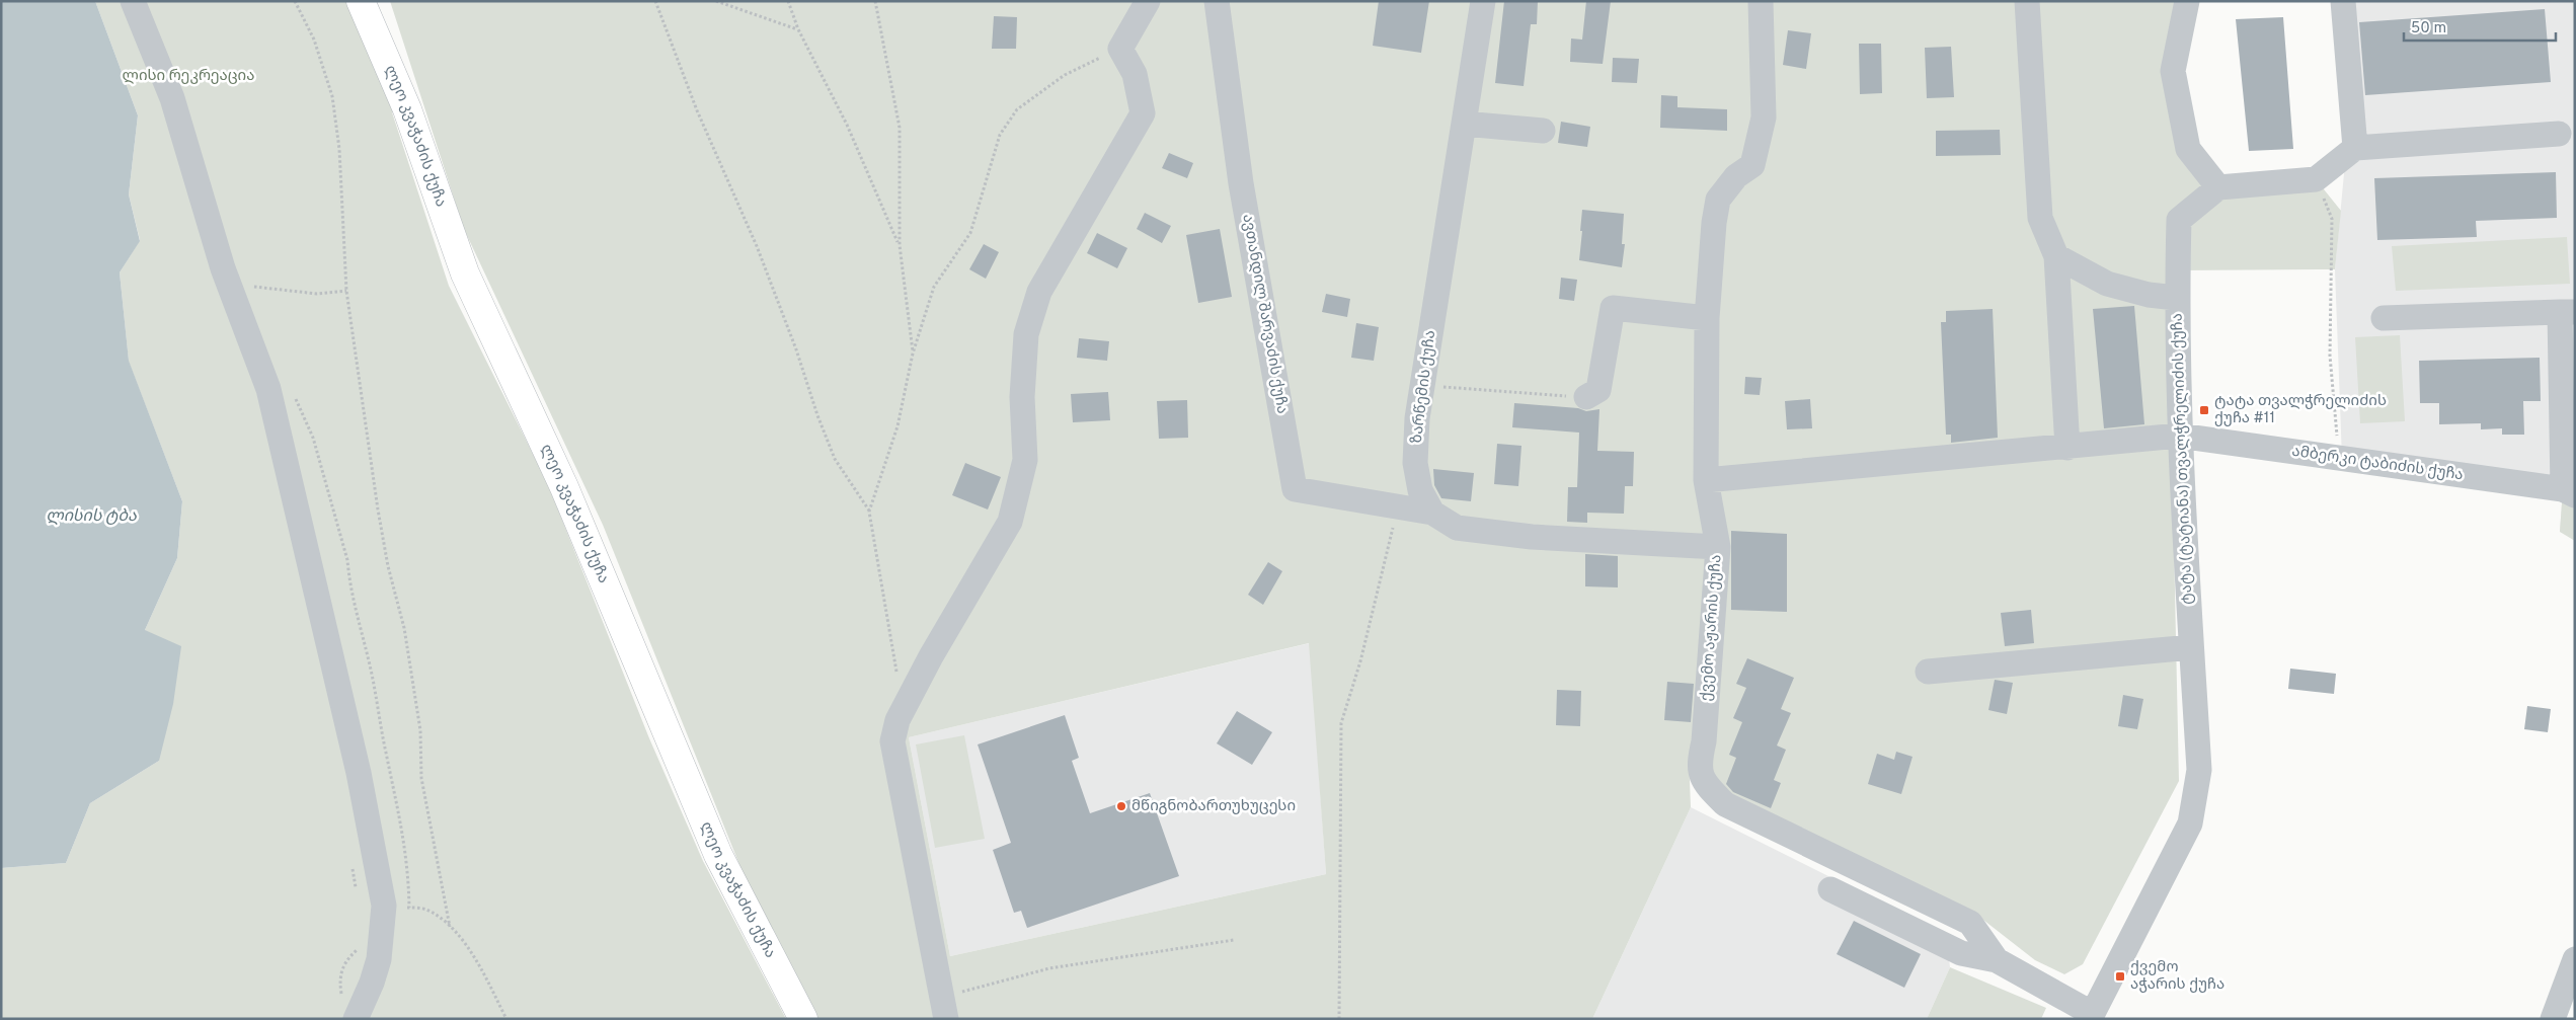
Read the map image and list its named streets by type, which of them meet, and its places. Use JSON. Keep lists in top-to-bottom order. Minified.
{"streets":{"main road":["ლეო კვაჭაძის ქუჩა"],"street":["ავთანდილ შარვაძის ქუჩა","ზარწემის ქუჩა","ტატა (ტატიანა) თვალჭრელიძის ქუჩა","ამბერკი ტაბიძის ქუჩა","ქვემო აჟარის ქუჩა"]},"crossings":[["ავთანდილ შარვაძის ქუჩა","ზარწემის ქუჩა"],["ზარწემის ქუჩა","ქვემო აჟარის ქუჩა"],["ტატა (ტატიანა) თვალჭრელიძის ქუჩა","ამბერკი ტაბიძის ქუჩა"],["ტატა (ტატიანა) თვალჭრელიძის ქუჩა","ქვემო აჟარის ქუჩა"],["ამბერკი ტაბიძის ქუჩა","ქვემო აჟარის ქუჩა"]],"water":["ლისის ტბა"],"parks":["ლისი რეკრეაცია"],"places":{"transit":["ტატა თვალჭრელიძის ქუჩა #11","ქვემო აჭარის ქუჩა"],"other":["მწიგნობართუხუცესი"]},"scale_bar":"50 m"}
